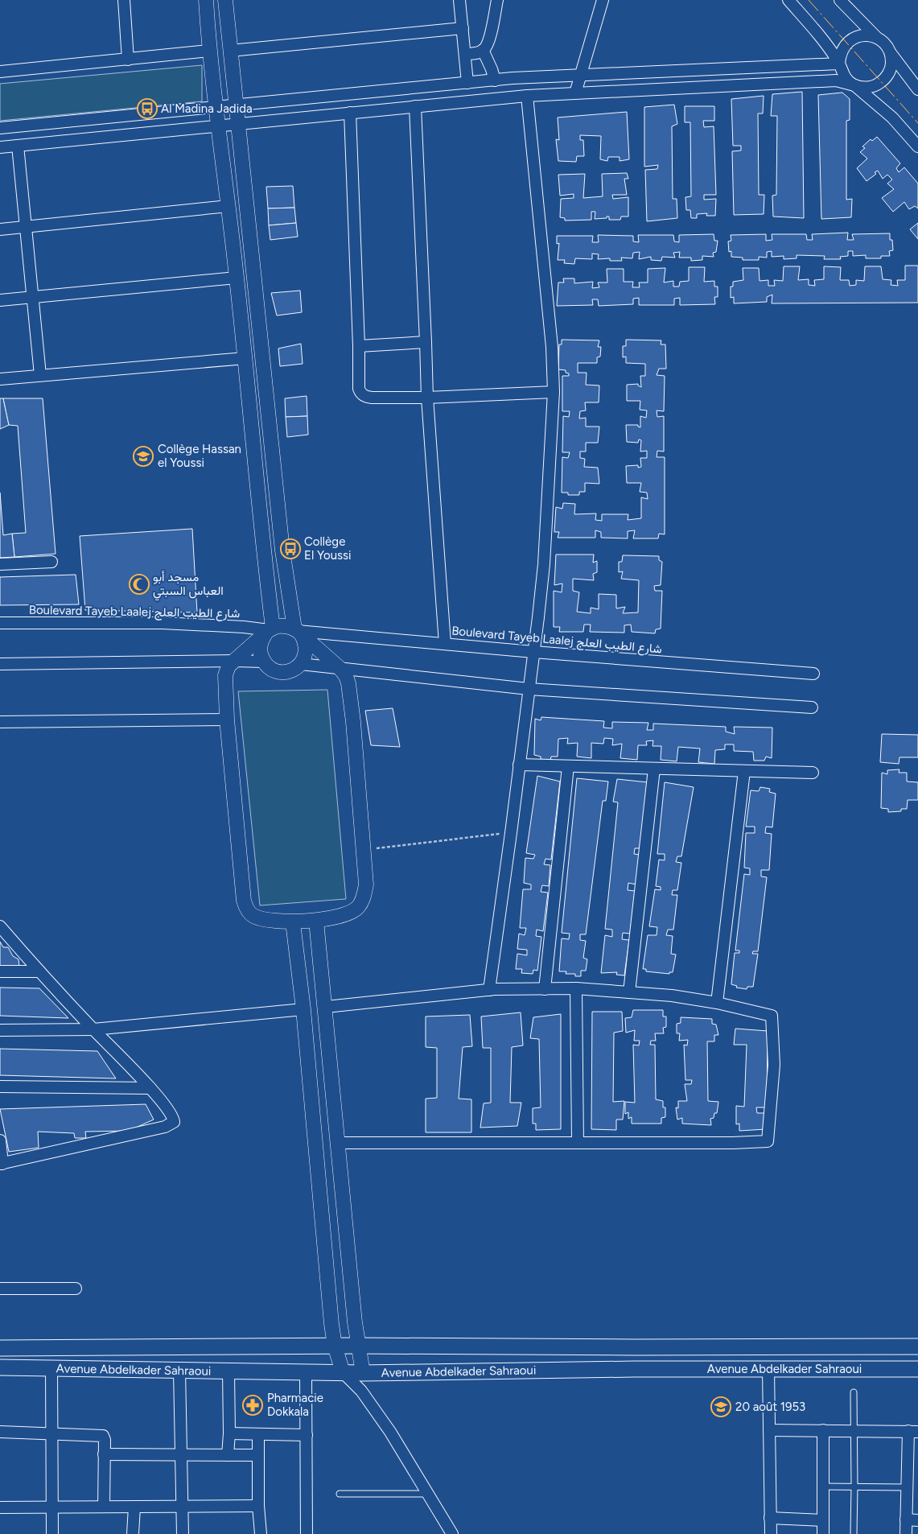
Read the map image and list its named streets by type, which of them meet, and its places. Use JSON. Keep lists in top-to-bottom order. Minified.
{"streets":{"main road":["Avenue Abdelkader Sahraoui"],"street":["Boulevard Tayeb Laalej شارع الطيب العلج"]},"places":{"bus stop":["Al Madina Jadida","Collège El Youssi"],"school or university":["Collège Hassan el Youssi","20 août 1953"],"mosque":["مسجد أبو العباس السبتي"],"pharmacy":["Pharmacie Dokkala"]}}
